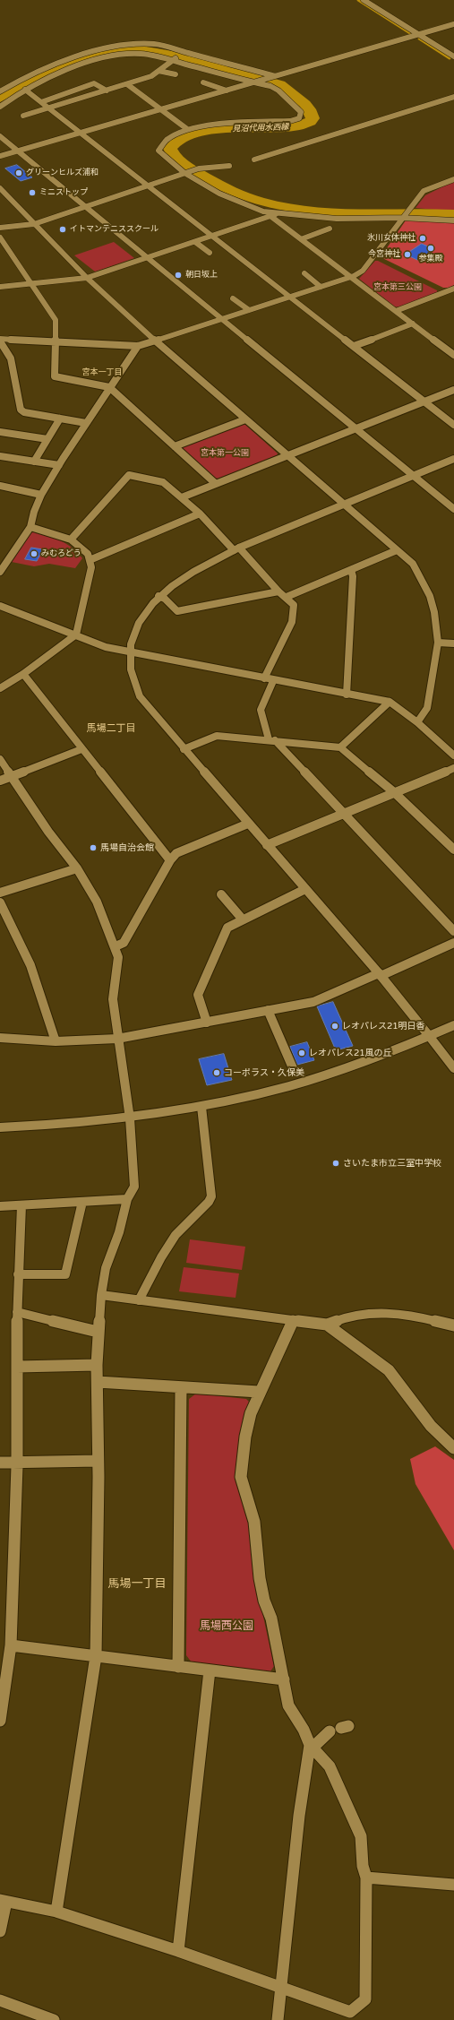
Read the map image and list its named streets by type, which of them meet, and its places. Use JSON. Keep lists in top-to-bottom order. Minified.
{"districts":["宮本一丁目","馬場二丁目","馬場一丁目"],"water":["見沼代用水西縁"],"parks":["宮本第三公園","宮本第一公園","馬場西公園"],"places":["グリーンヒルズ浦和","ミニストップ","イトマンテニススクール","氷川女体神社","参集殿","今宮神社","朝日坂上","みむろどう","馬場自治会館","レオパレス21明日香","レオパレス21風の丘","コーポラス・久保美","さいたま市立三室中学校"]}
